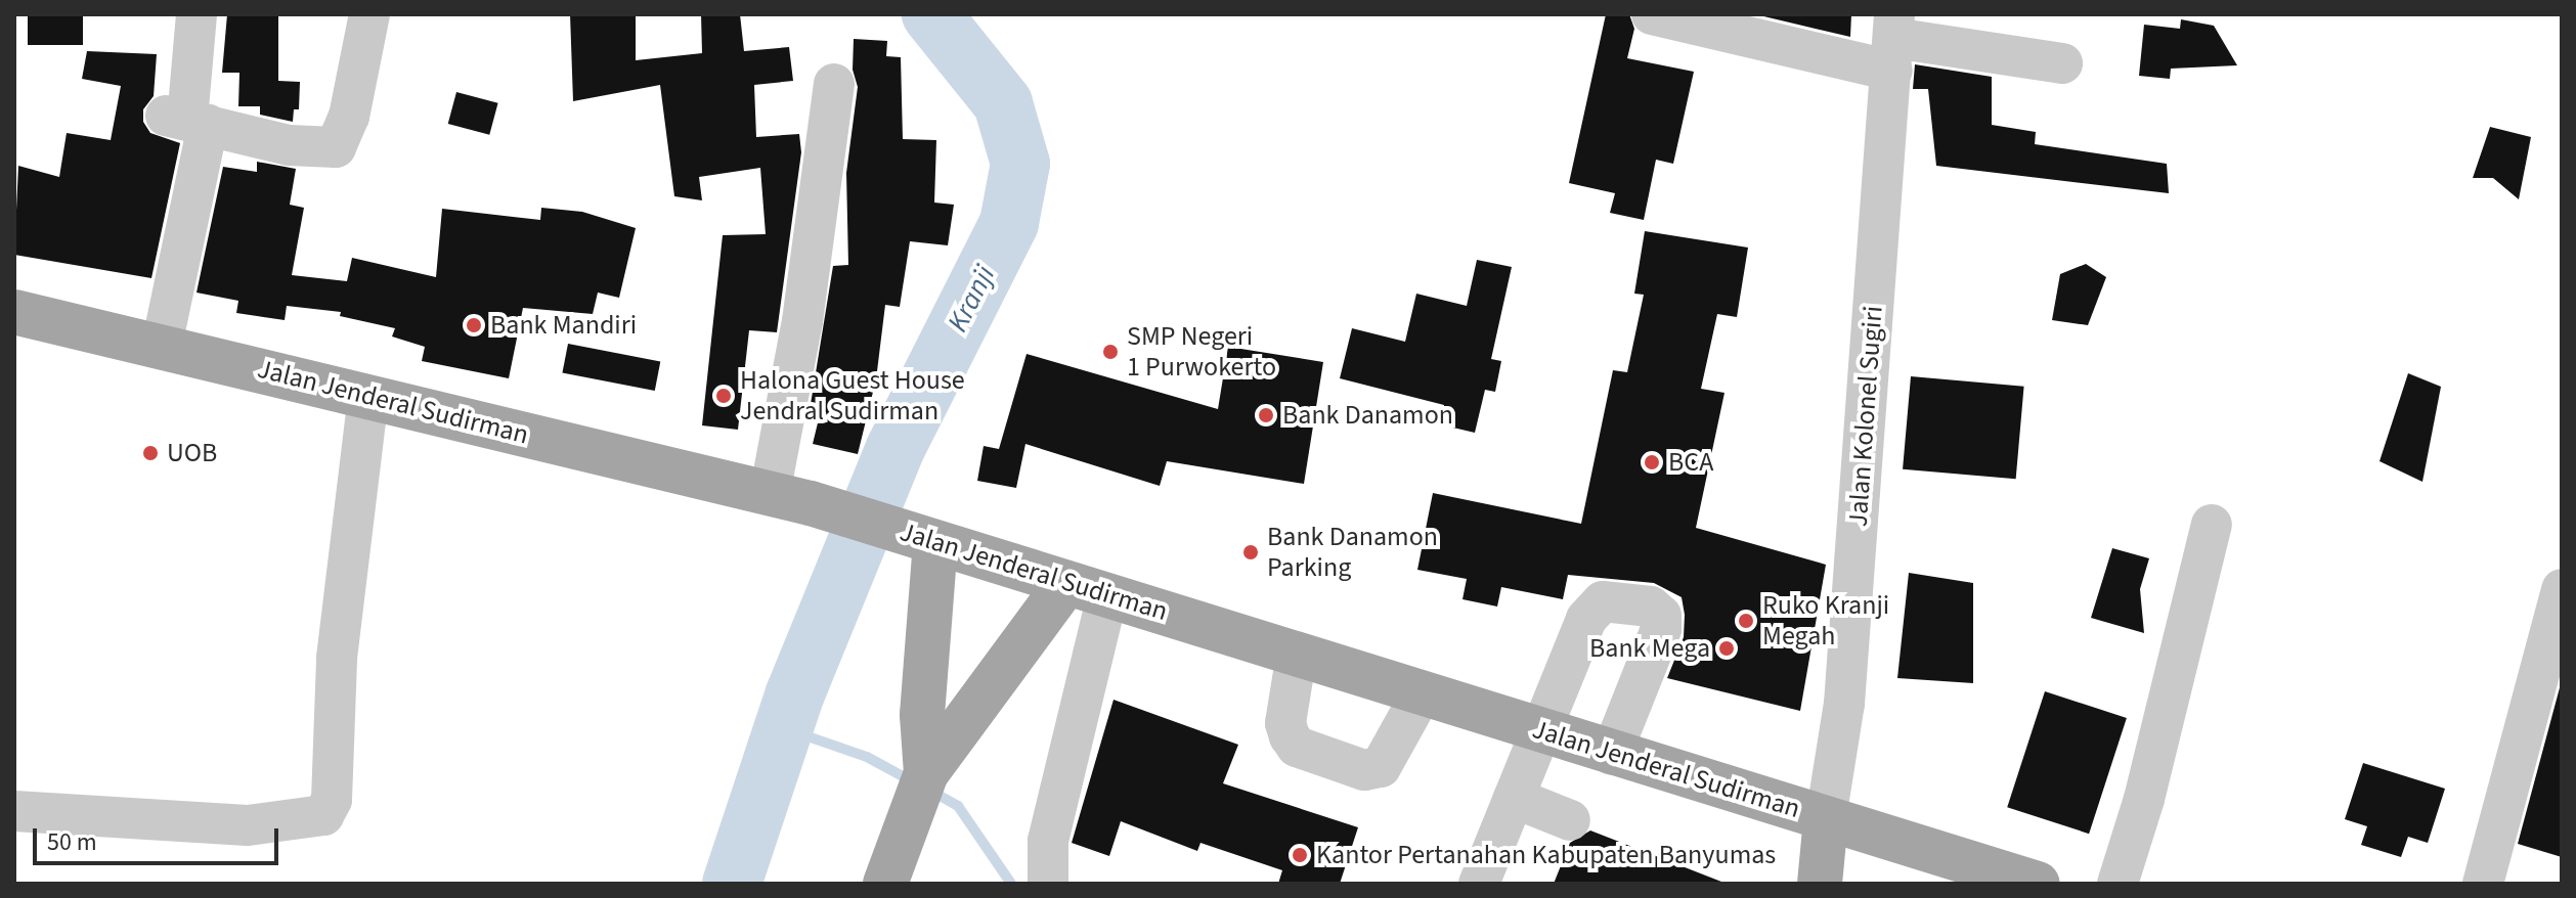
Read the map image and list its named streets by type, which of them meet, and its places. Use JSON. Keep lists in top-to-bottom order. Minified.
{"streets":{"main road":["Jalan Jenderal Sudirman"],"street":["Jalan Kolonel Sugiri"]},"crossings":[["Jalan Jenderal Sudirman","Jalan Kolonel Sugiri"]],"water":["Kranji"],"places":["Bank Mandiri","SMP Negeri 1 Purwokerto","Halona Guest House Jendral Sudirman","Bank Danamon","UOB","BCA","Bank Danamon Parking","Ruko Kranji Megah","Bank Mega","Kantor Pertanahan Kabupaten Banyumas"],"scale_bar":"50 m"}
